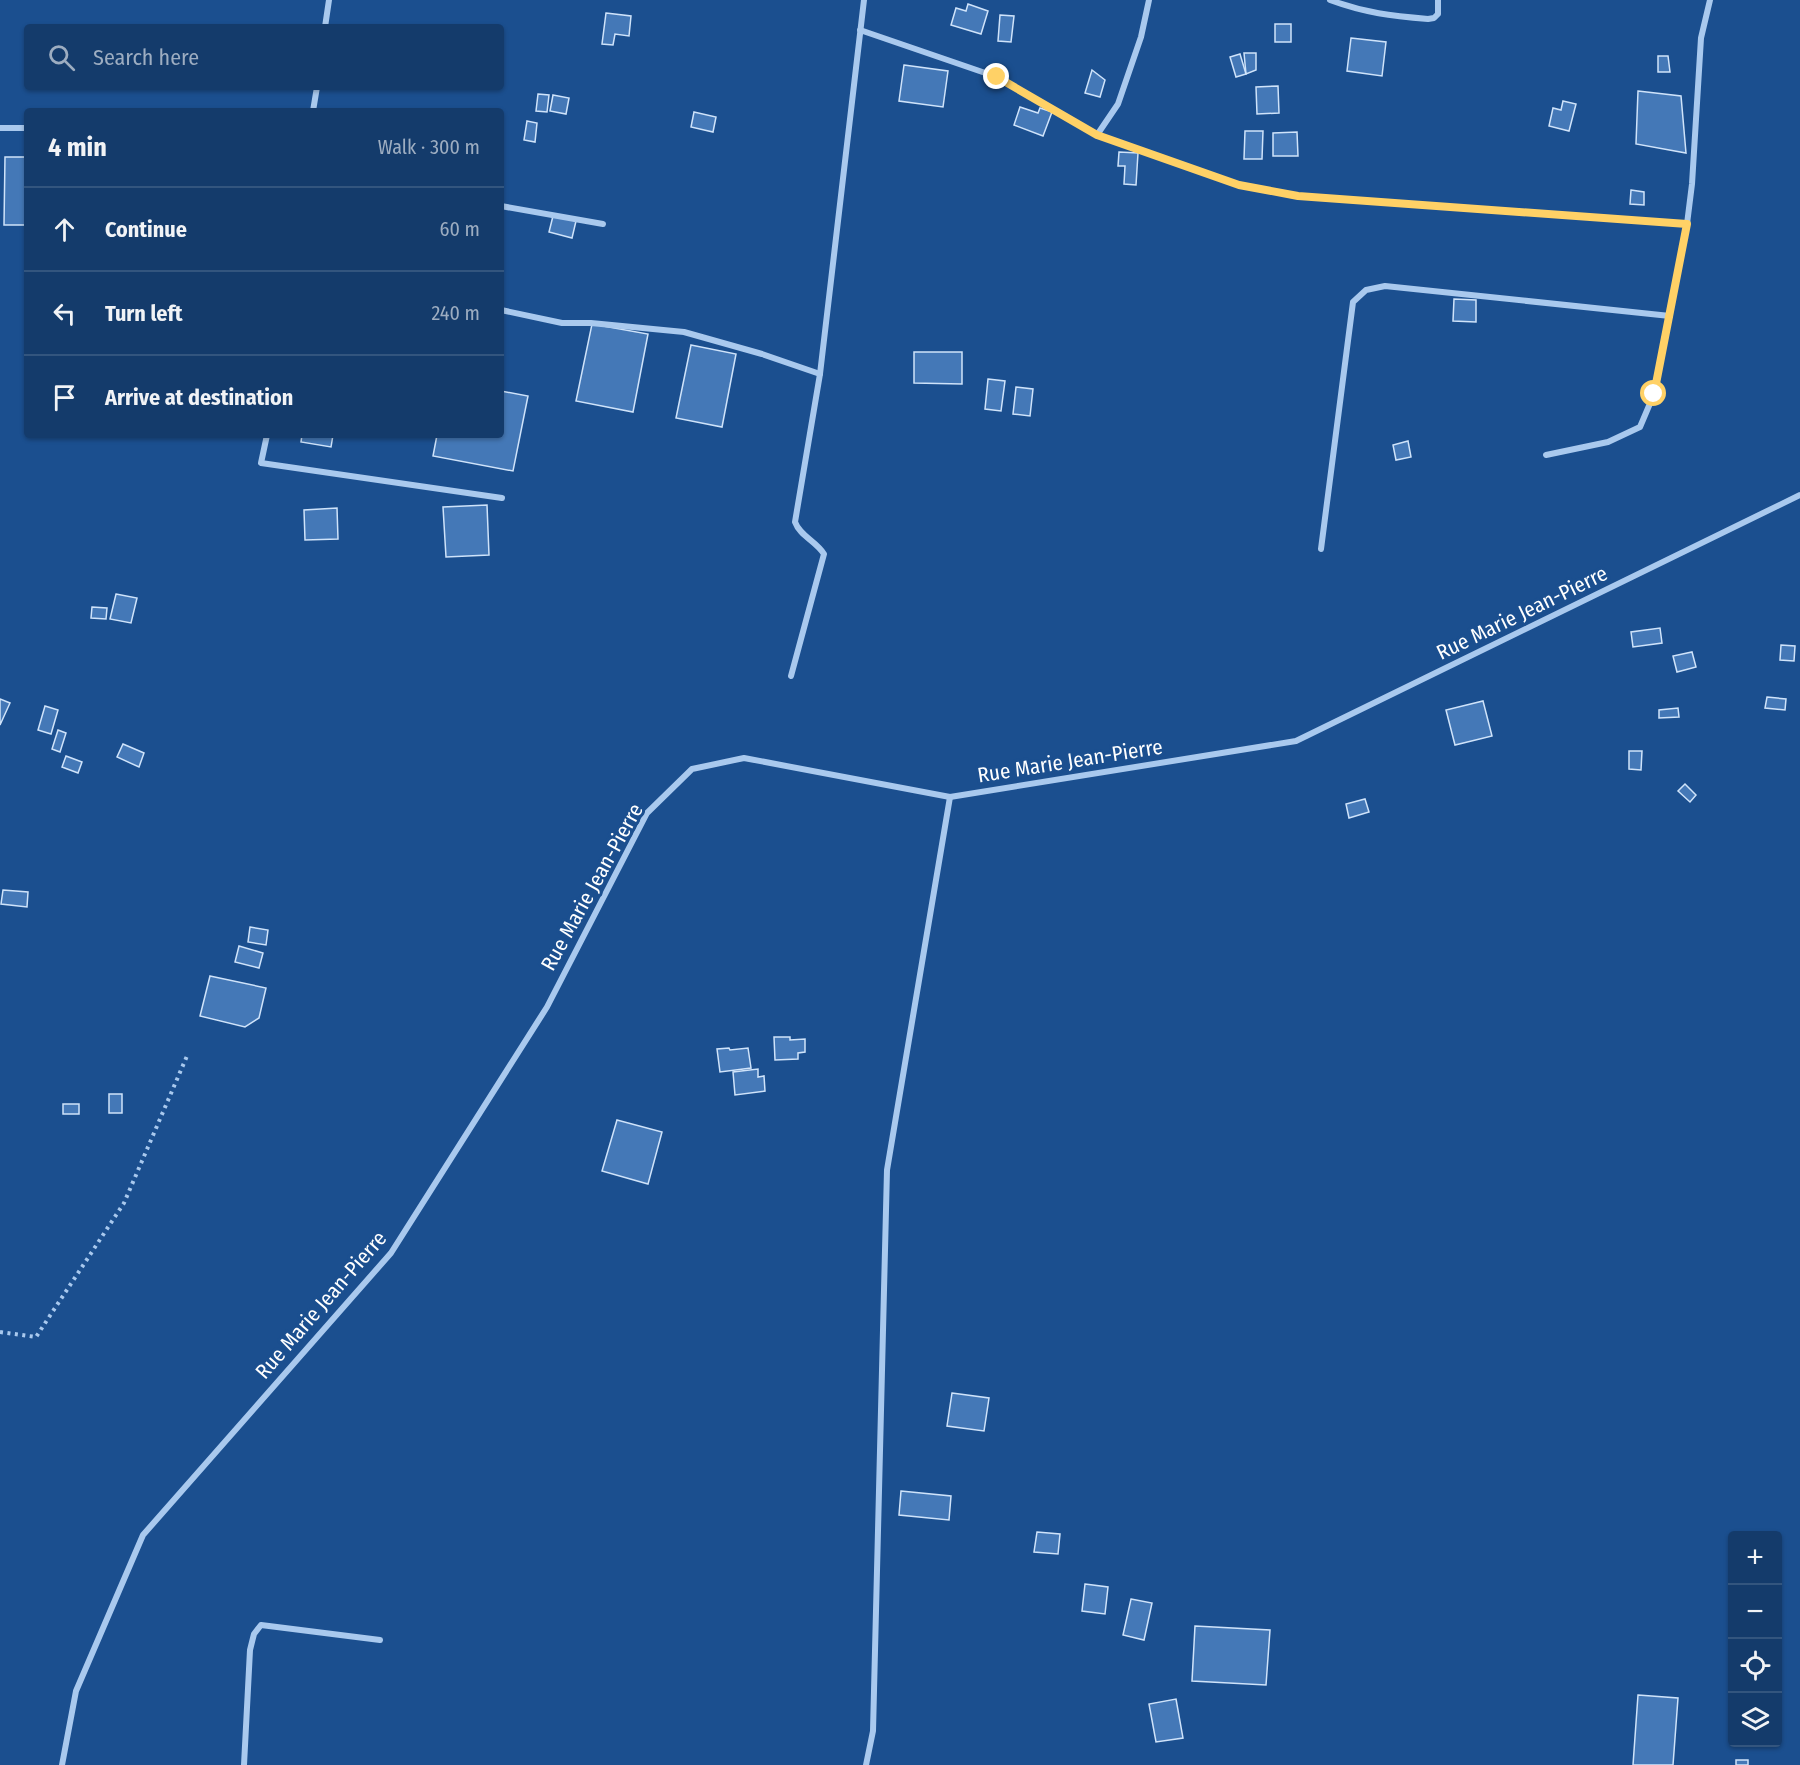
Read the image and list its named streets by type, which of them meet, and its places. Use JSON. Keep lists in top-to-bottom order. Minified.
{"streets":{"street":["Rue Marie Jean-Pierre"]},"page":{"search":"Search here","heading":["4 min","Walk · 300 m"],"list":[["Continue","60 m"],["Turn left","240 m"],"Arrive at destination"],"map_buttons":["+","−"]}}
